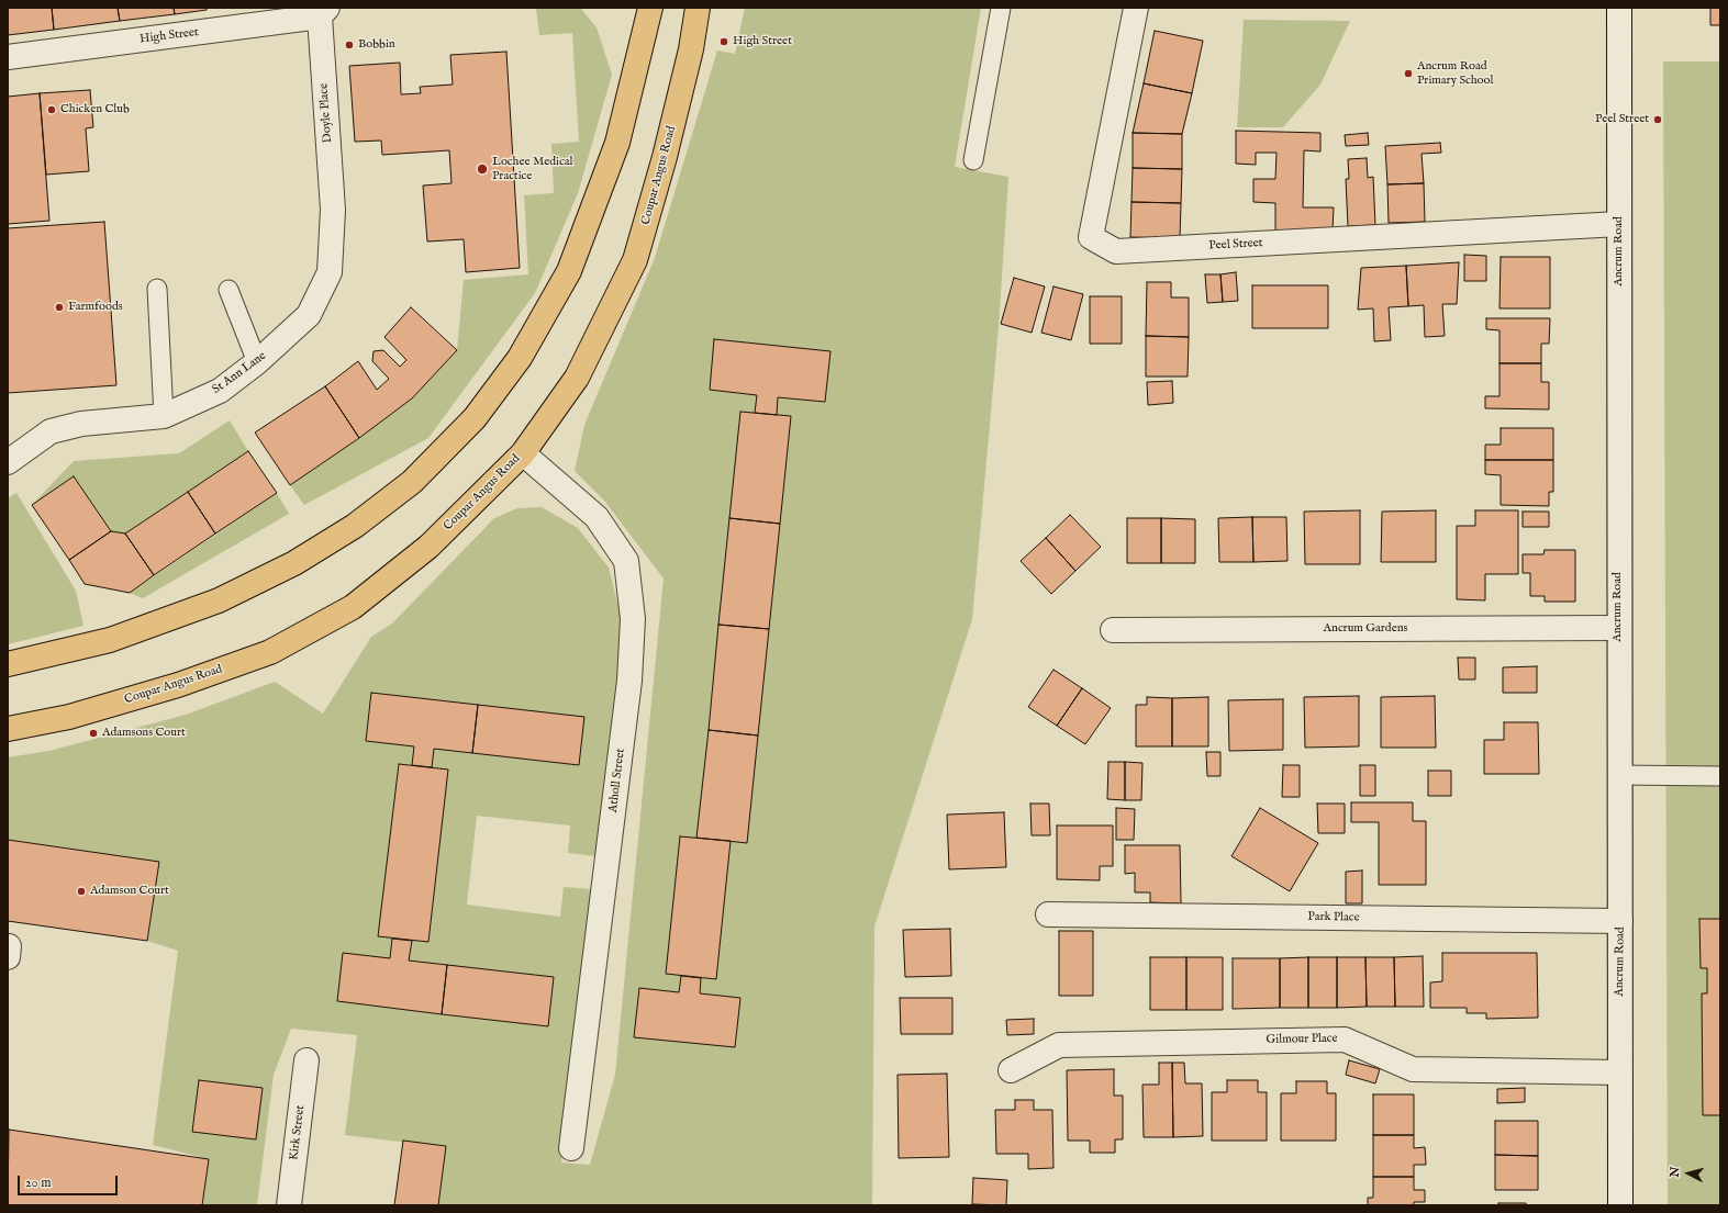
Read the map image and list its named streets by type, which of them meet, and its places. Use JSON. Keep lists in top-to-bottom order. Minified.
{"streets":{"main road":["Coupar Angus Road"],"street":["High Street","Doyle Place","Peel Street","Ancrum Road","St Ann Lane","Ancrum Gardens","Atholl Street","Park Place","Gilmour Place","Kirk Street"]},"crossings":[["High Street","Doyle Place"],["Doyle Place","St Ann Lane"],["Coupar Angus Road","Atholl Street"],["Peel Street","Ancrum Road"],["Ancrum Road","Ancrum Gardens"],["Ancrum Road","Park Place"],["Ancrum Road","Gilmour Place"]],"places":["High Street","Bobbin","Ancrum Road Primary School","Chicken Club","Peel Street","Lochee Medical Practice","Farmfoods","Adamsons Court","Adamson Court"],"scale_bar":"20 m","north":"left"}
